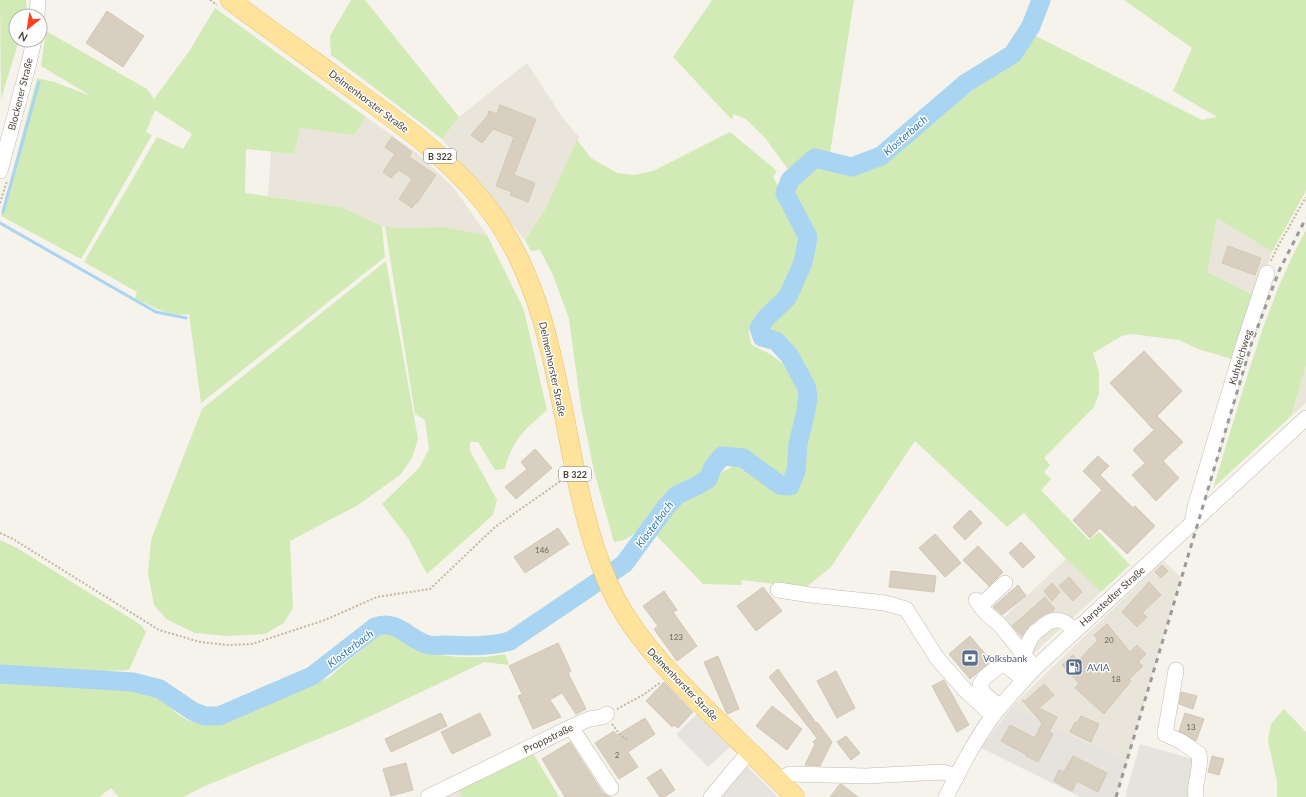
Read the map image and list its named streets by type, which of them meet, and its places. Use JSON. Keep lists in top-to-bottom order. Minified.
{"streets":{"main road":["Delmenhorster Straße","B 322"],"street":["Blockener Straße","Kuhteichweg","Harpstedter Straße","Proppstraße"]},"crossings":[["Kuhteichweg","Harpstedter Straße"]],"water":["Klosterbach"],"places":{"bank":["Volksbank"],"fuel station":["AVIA"]},"house_numbers":["146","123","20","18","13","2"],"north":"bottom left"}
